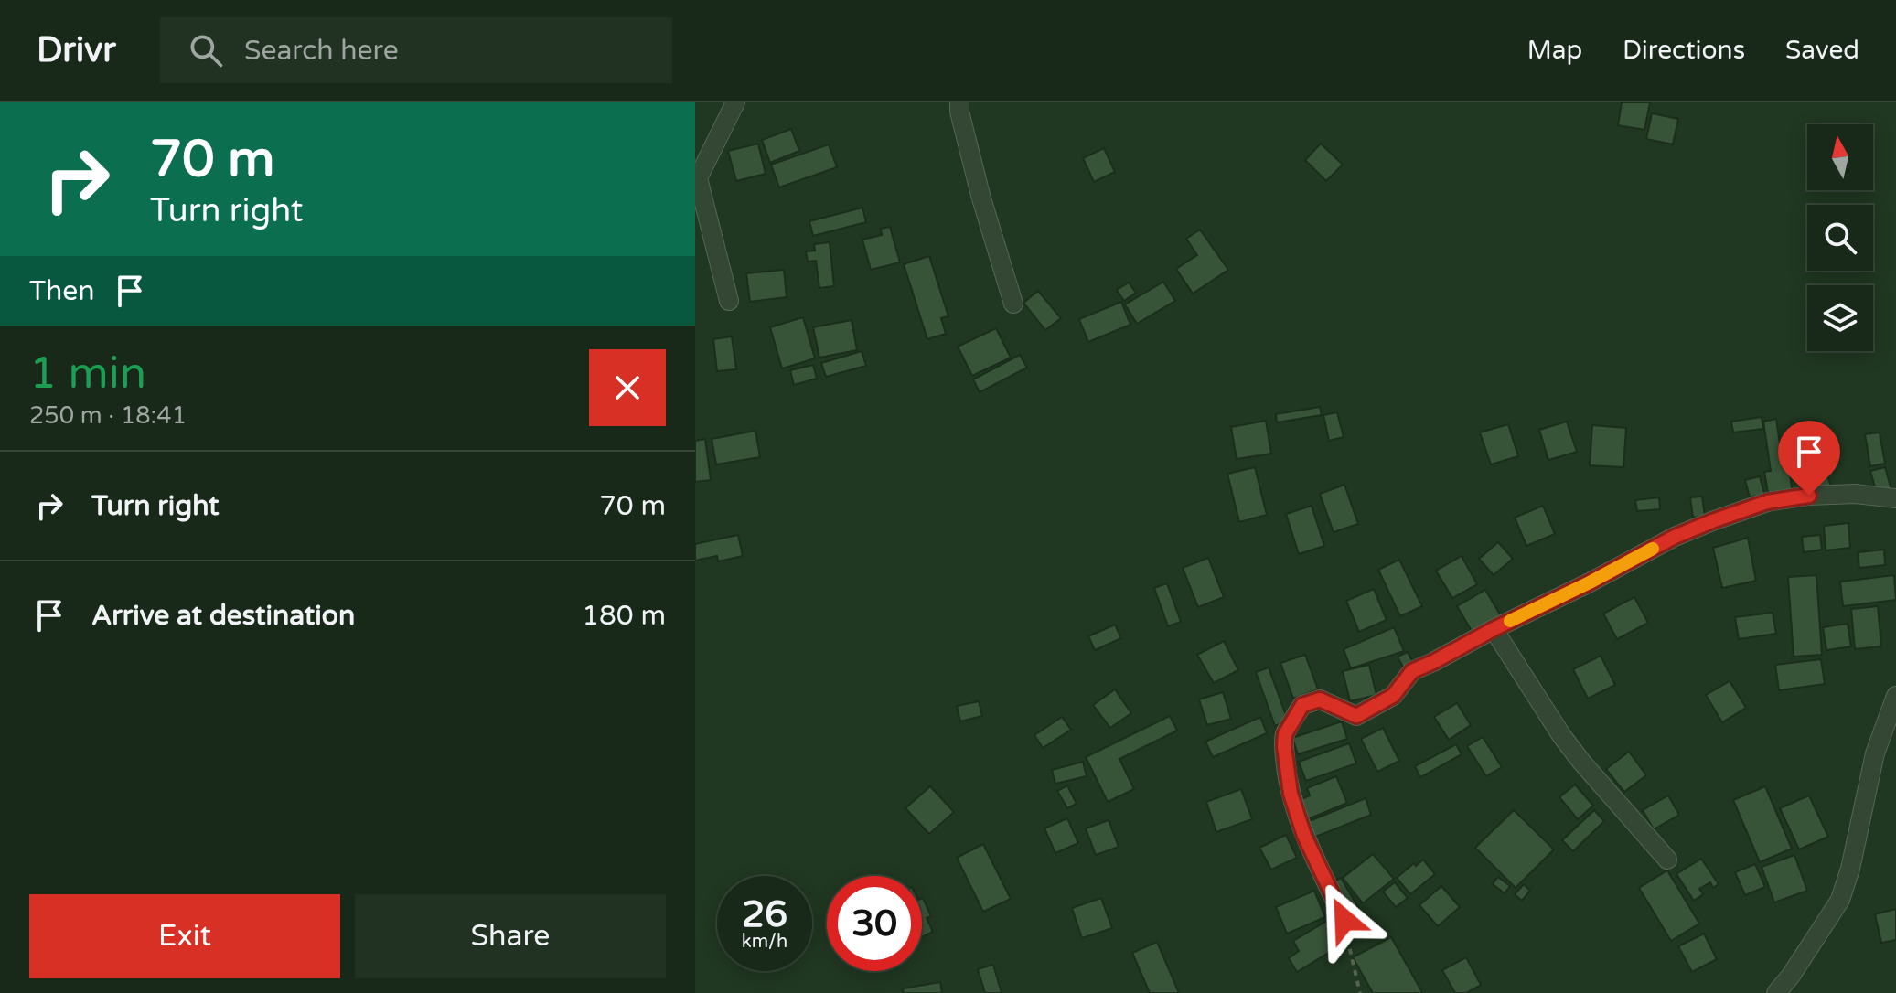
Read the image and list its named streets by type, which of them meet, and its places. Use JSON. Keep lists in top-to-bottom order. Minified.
{"north":"top","page":{"header":"Drivr","search":"Search here","nav":["Map","Directions","Saved"],"turn":["70 m","Turn right"],"then":"Then","heading":["1 min","250 m · 18:41"],"list":[{"name":"Turn right","value":"70 m"},{"name":"Arrive at destination","value":"180 m"}],"speed":"26 km/h","limit":"30","buttons":["Exit","Share"]}}
